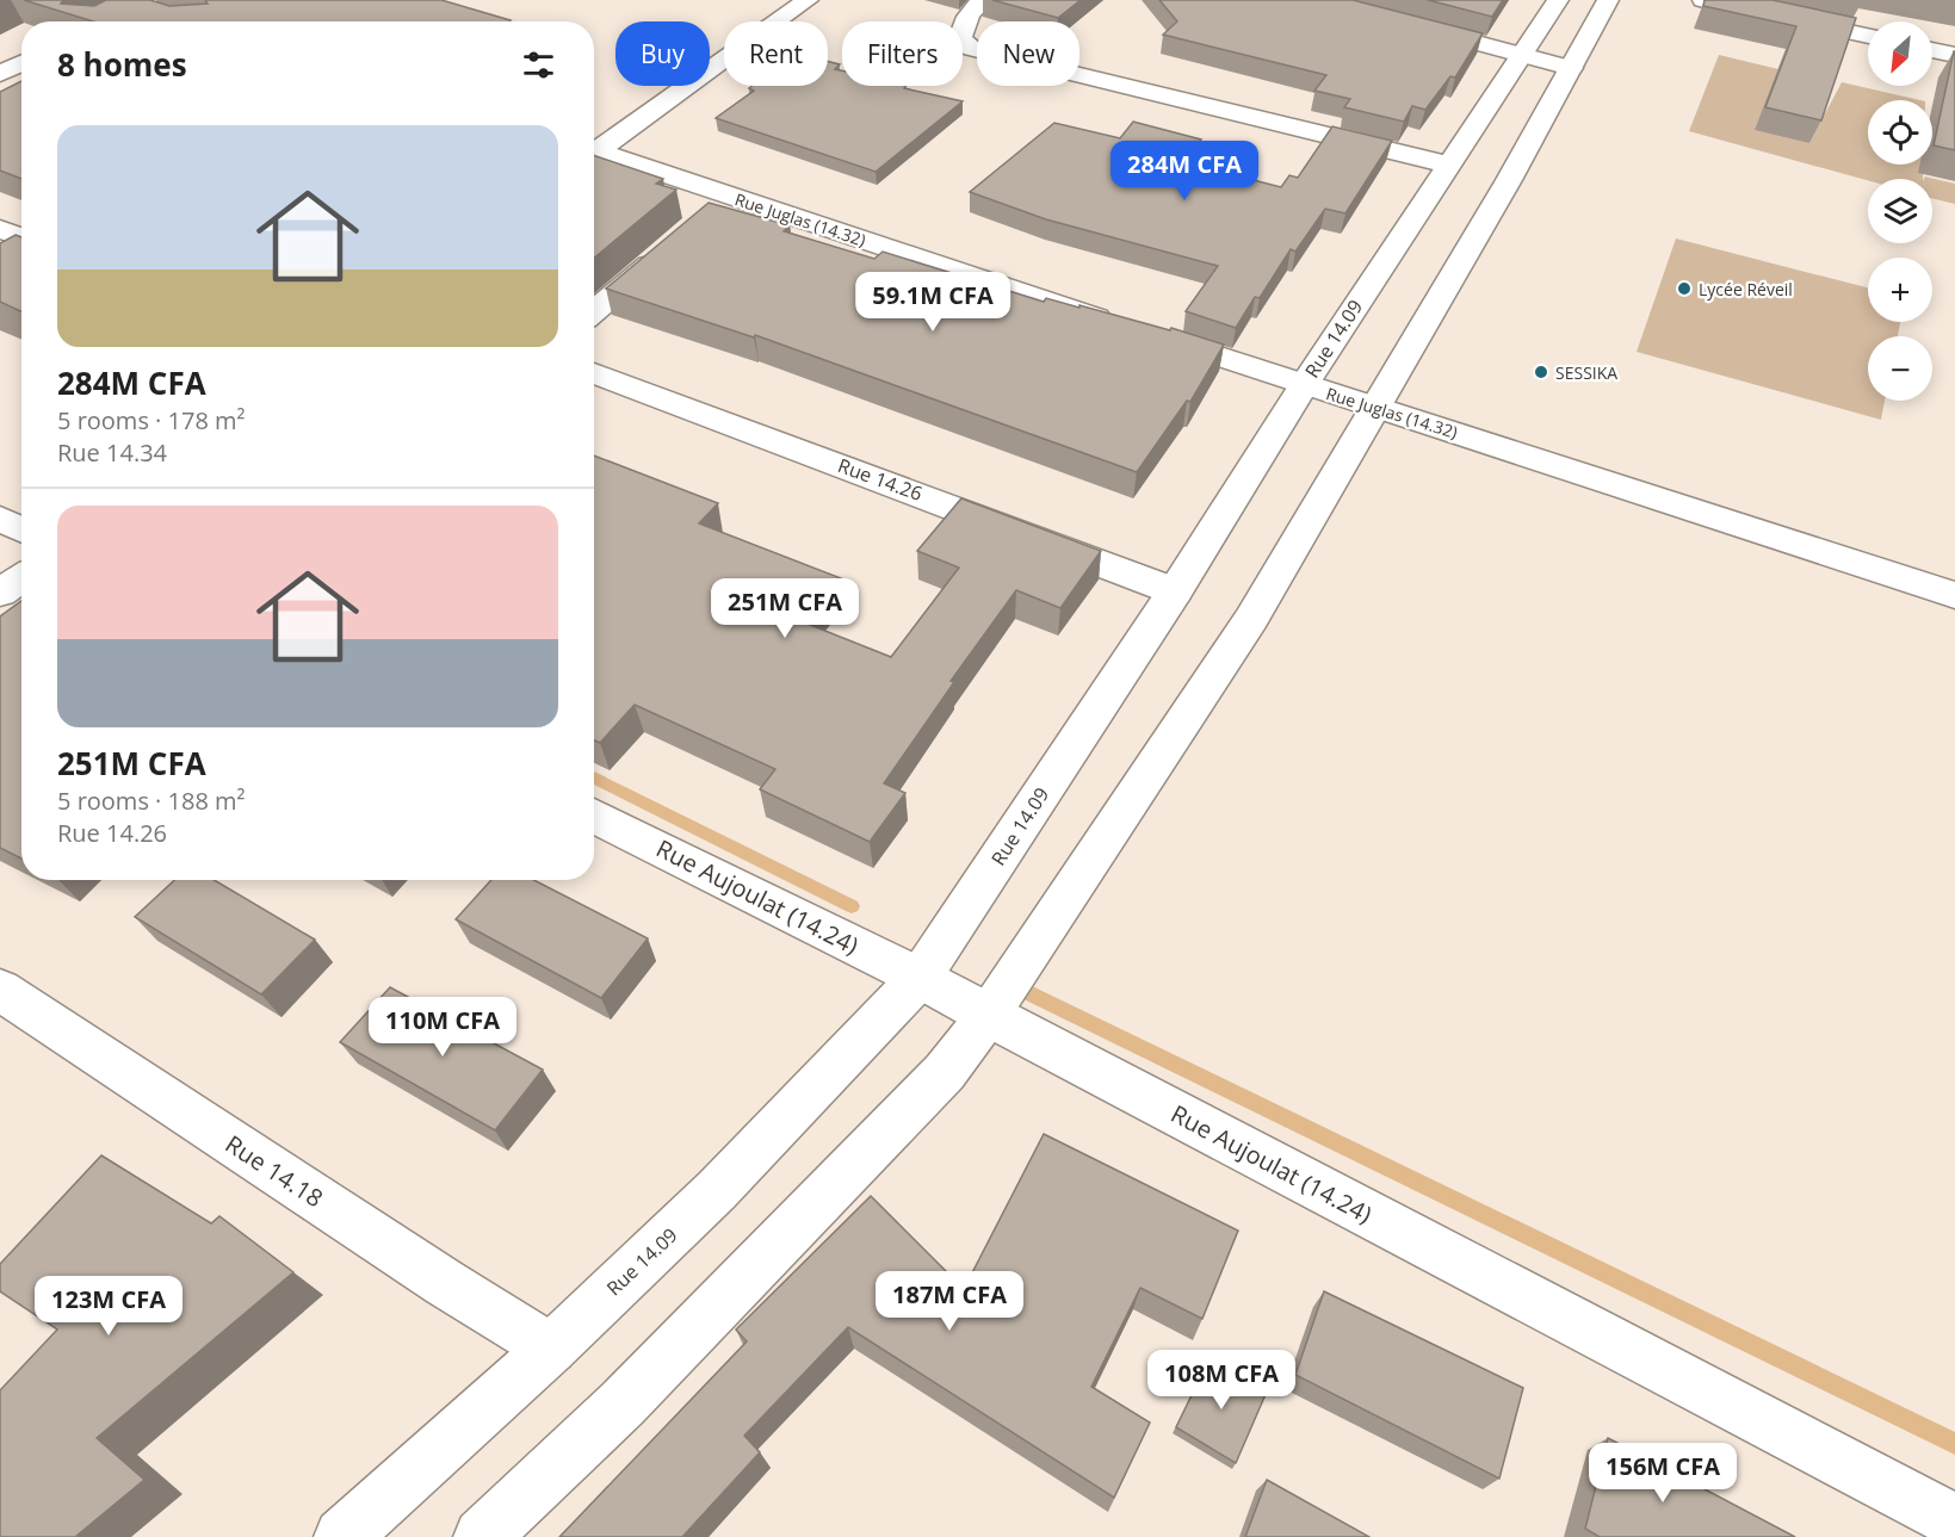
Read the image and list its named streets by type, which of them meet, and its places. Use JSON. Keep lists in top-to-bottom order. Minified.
{"streets":{"street":["Rue Juglas (14.32)","Rue 14.09","Rue 14.26","Rue Aujoulat (14.24)","Rue 14.18"]},"crossings":[["Rue Juglas (14.32)","Rue 14.09"],["Rue 14.09","Rue 14.26"],["Rue 14.09","Rue Aujoulat (14.24)"],["Rue 14.09","Rue 14.18"]],"places":["Lycée Réveil","SESSIKA"],"north":"bottom left","page":{"map_buttons":["+","−"],"chip":["Buy","Rent","Filters","New"],"heading":"8 homes","list":[{"name":"284M CFA","note":"5 rooms · 178 m² · Rue 14.34"},{"name":"251M CFA","note":"5 rooms · 188 m² · Rue 14.26"}],"price":["284M CFA","59.1M CFA","251M CFA","110M CFA","187M CFA","123M CFA","108M CFA","156M CFA"]}}
